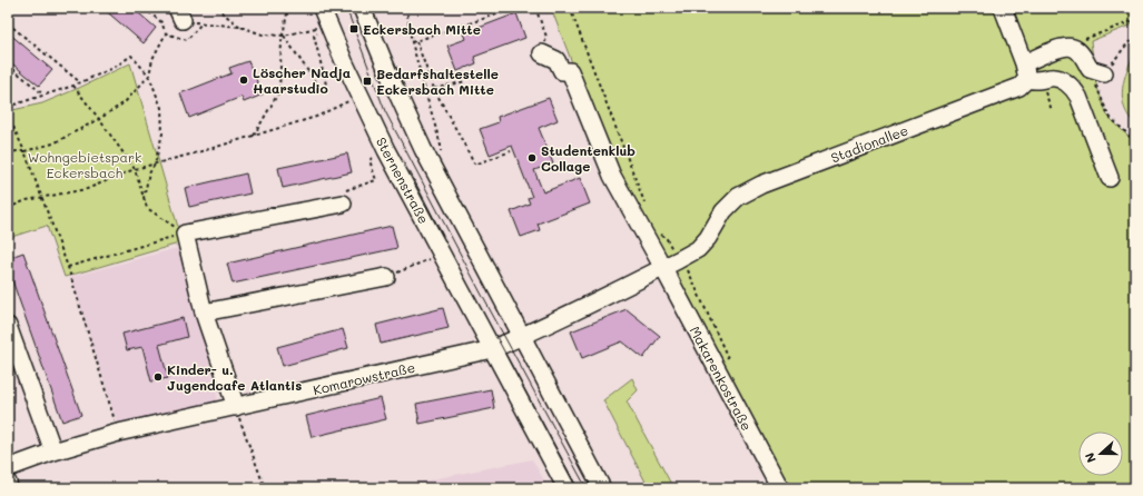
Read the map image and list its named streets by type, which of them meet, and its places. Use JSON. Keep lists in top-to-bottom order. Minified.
{"streets":{"street":["Stadionallee","Sternenstraße","Komarowstraße","Makarenkostraße"]},"crossings":[["Stadionallee","Makarenkostraße"],["Sternenstraße","Komarowstraße"]],"parks":["Wohngebietspark Eckersbach"],"places":{"transit":["Eckersbach Mitte","Bedarfshaltestelle Eckersbach Mitte"],"other":["Löscher Nadja Haarstudio","Studentenklub Collage","Kinder- u. Jugendcafe Atlantis"]},"north":"left"}
